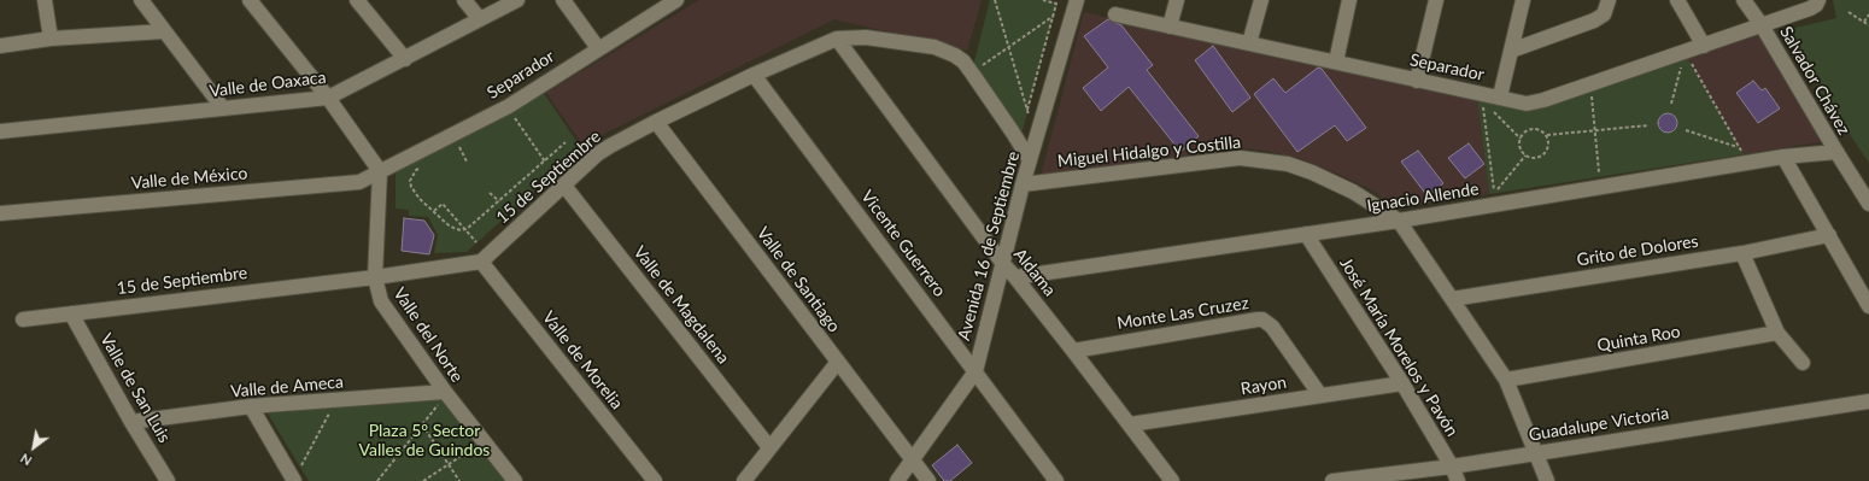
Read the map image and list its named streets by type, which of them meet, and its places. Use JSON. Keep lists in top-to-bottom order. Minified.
{"streets":{"street":["Separador","Salvador Chávez","Valle de Oaxaca","Miguel Hidalgo y Costilla","15 de Septiembre","Valle de México","Ignacio Allende","Vicente Guerrero","Avenida 16 de Septiembre","Grito de Dolores","Aldama","Valle de Santiago","Valle de Magdalena","Monte Las Cruzez","Valle del Norte","Quinta Roo","José María Morelos y Pavón","Valle de Morelia","Rayon","Valle de Ameca","Valle de San Luis","Guadalupe Victoria"]},"crossings":[["Separador","Salvador Chávez"],["Separador","Valle de México"],["Separador","Valle del Norte"],["Salvador Chávez","Ignacio Allende"],["Miguel Hidalgo y Costilla","Ignacio Allende"],["Miguel Hidalgo y Costilla","Avenida 16 de Septiembre"],["Miguel Hidalgo y Costilla","Grito de Dolores"],["Miguel Hidalgo y Costilla","Quinta Roo"],["Miguel Hidalgo y Costilla","Guadalupe Victoria"],["15 de Septiembre","Vicente Guerrero"],["15 de Septiembre","Avenida 16 de Septiembre"],["15 de Septiembre","Aldama"],["15 de Septiembre","Valle de Santiago"],["15 de Septiembre","Valle de Magdalena"],["15 de Septiembre","Valle del Norte"],["15 de Septiembre","Valle de Morelia"],["15 de Septiembre","Valle de San Luis"],["Valle de México","Valle del Norte"],["Ignacio Allende","Aldama"],["Ignacio Allende","José María Morelos y Pavón"],["Vicente Guerrero","Avenida 16 de Septiembre"],["Avenida 16 de Septiembre","Aldama"],["Avenida 16 de Septiembre","Valle de Santiago"],["Aldama","Monte Las Cruzez"],["Aldama","Rayon"],["Monte Las Cruzez","Rayon"],["Valle del Norte","Valle de Ameca"],["José María Morelos y Pavón","Rayon"],["José María Morelos y Pavón","Guadalupe Victoria"],["Valle de Ameca","Valle de San Luis"]],"parks":["Plaza 5° Sector Valles de Guindos"],"north":"bottom left"}
